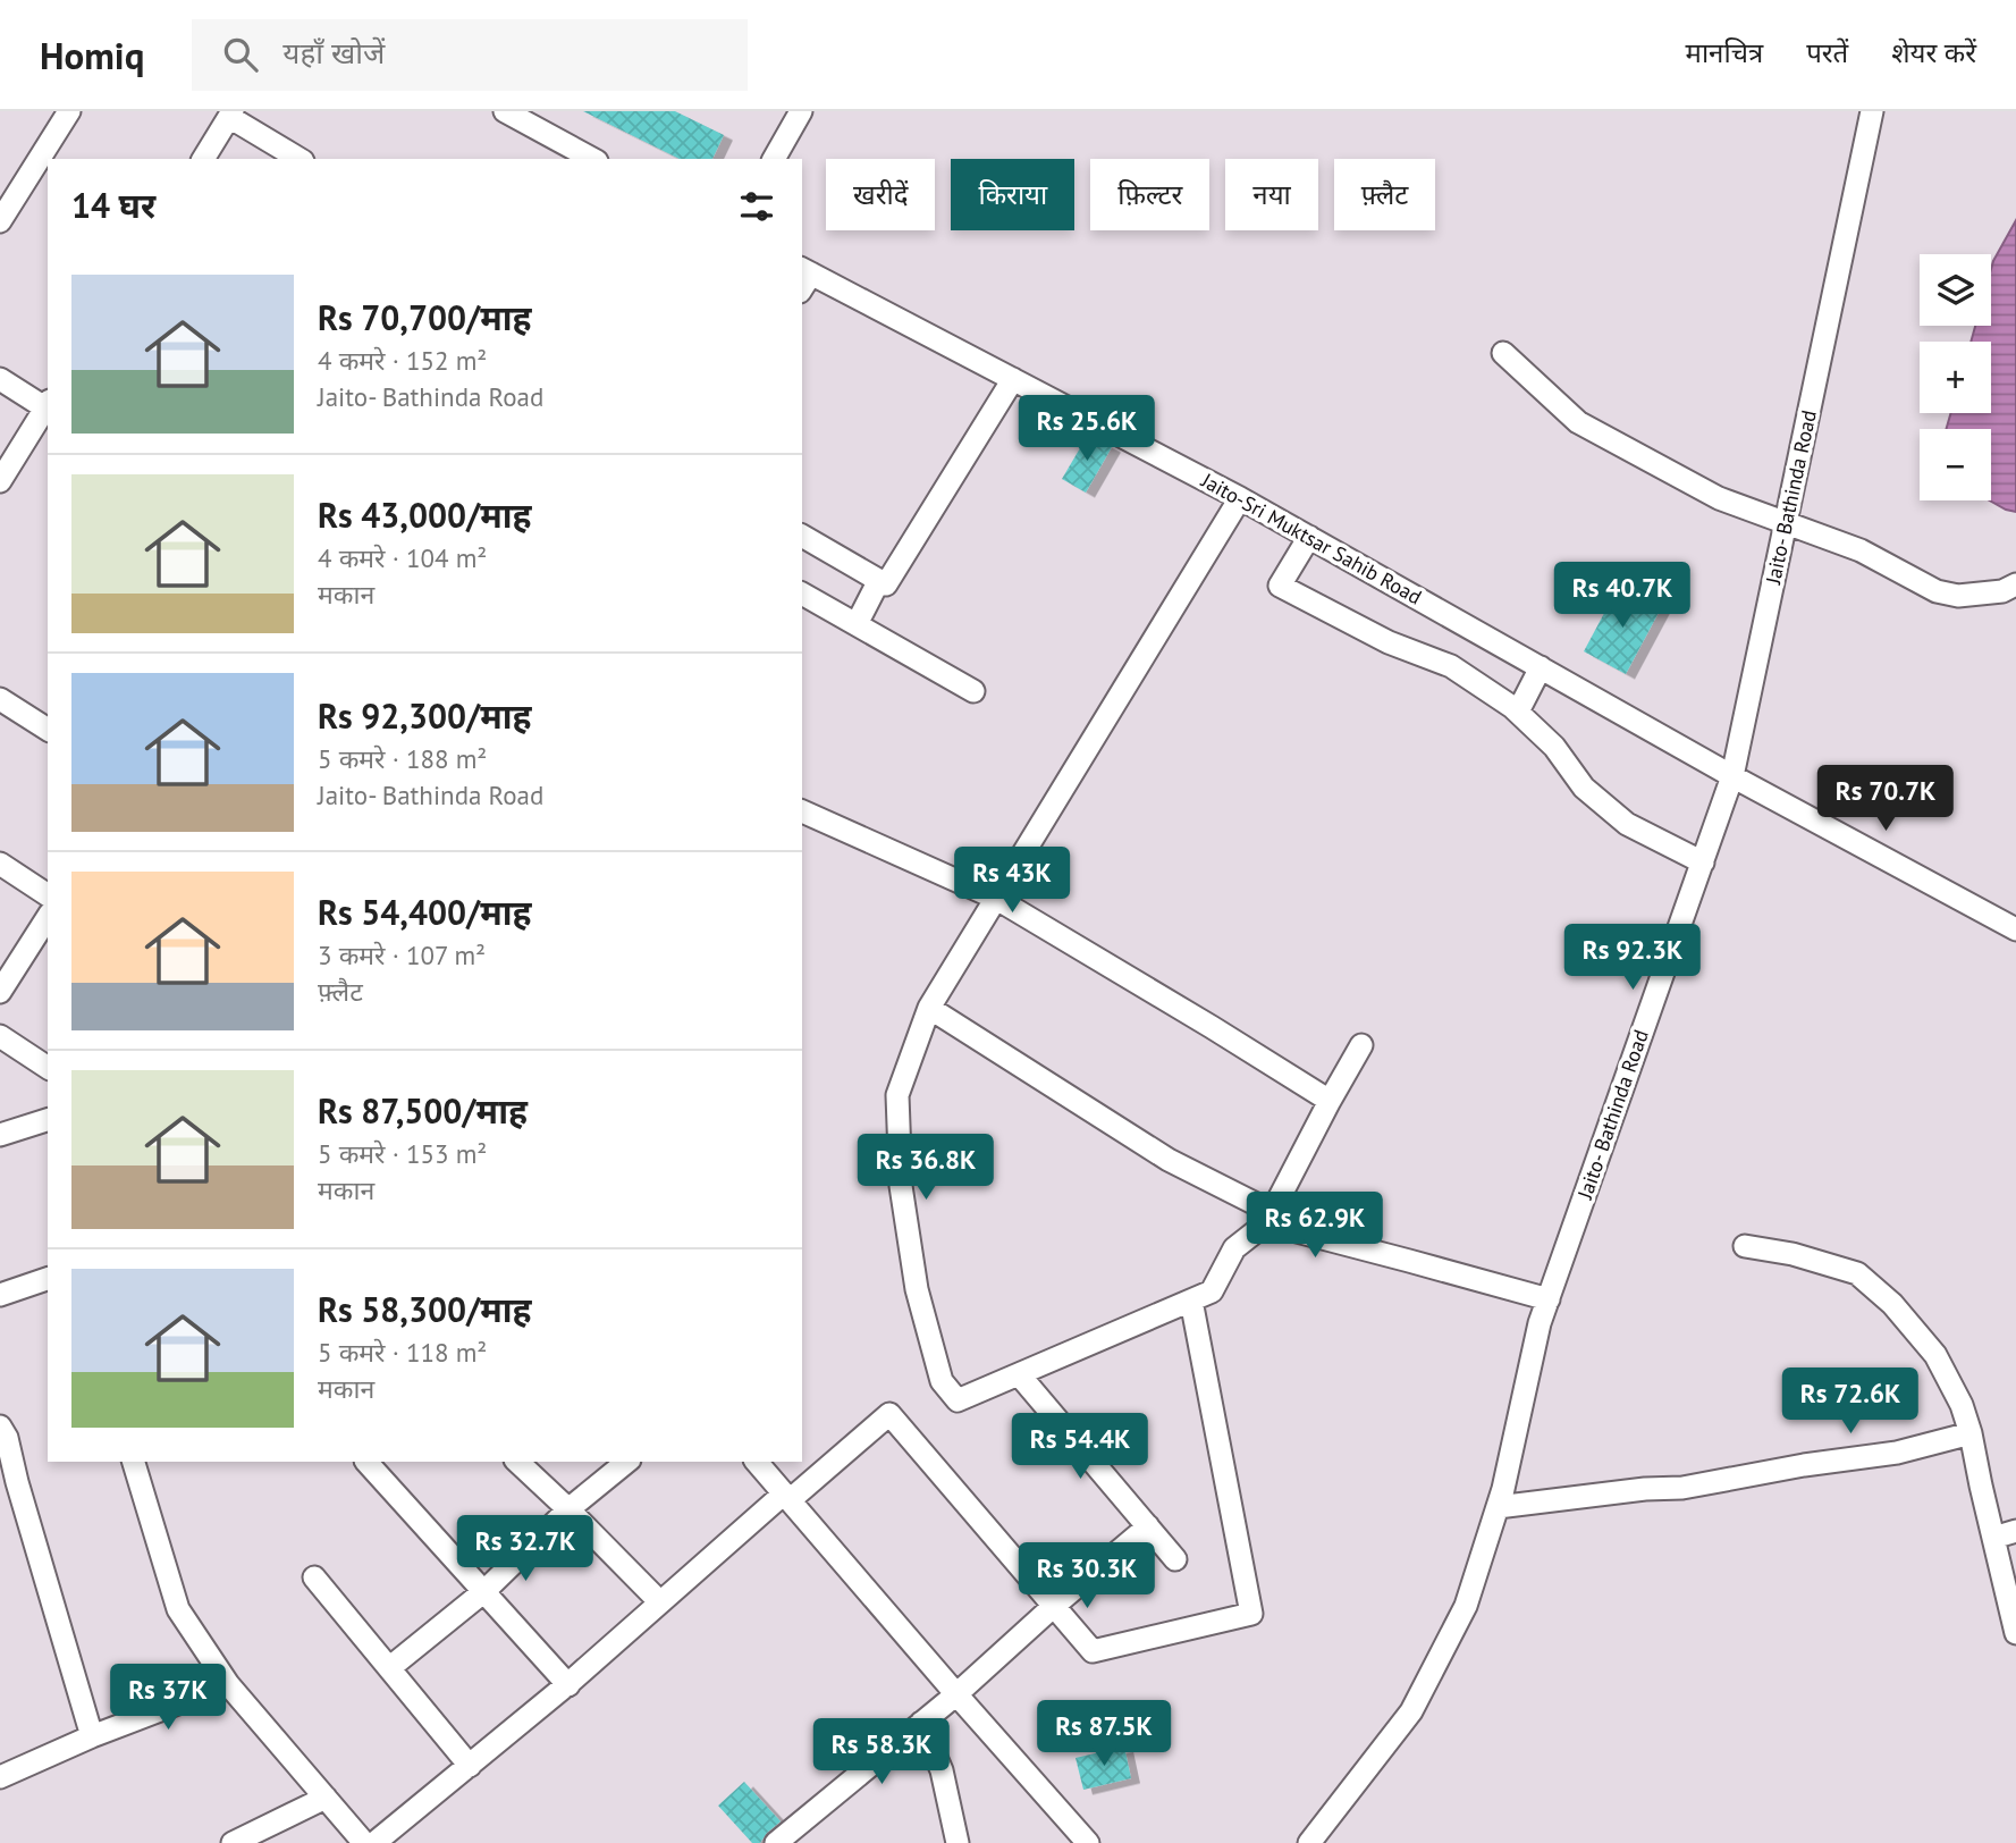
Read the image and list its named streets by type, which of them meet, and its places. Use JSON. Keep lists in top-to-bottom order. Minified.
{"streets":{"street":["Jaito- Bathinda Road","Jaito-Sri Muktsar Sahib Road"]},"crossings":[["Jaito- Bathinda Road","Jaito-Sri Muktsar Sahib Road"]],"page":{"header":"Homiq","search":"यहाँ खोजें","nav":["मानचित्र","परतें","शेयर करें"],"chip":["खरीदें","किराया","फ़िल्टर","नया","फ़्लैट"],"heading":"14 घर","map_buttons":["+","−"],"list":[{"name":"Rs 70,700/माह","note":"4 कमरे · 152 m² · Jaito- Bathinda Road"},{"name":"Rs 43,000/माह","note":"4 कमरे · 104 m² · मकान"},{"name":"Rs 92,300/माह","note":"5 कमरे · 188 m² · Jaito- Bathinda Road"},{"name":"Rs 54,400/माह","note":"3 कमरे · 107 m² · फ़्लैट"},{"name":"Rs 87,500/माह","note":"5 कमरे · 153 m² · मकान"},{"name":"Rs 58,300/माह","note":"5 कमरे · 118 m² · मकान"}],"price":["Rs 25.6K","Rs 40.7K","Rs 70.7K","Rs 43K","Rs 92.3K","Rs 36.8K","Rs 62.9K","Rs 72.6K","Rs 54.4K","Rs 32.7K","Rs 30.3K","Rs 37K","Rs 87.5K","Rs 58.3K"]}}
